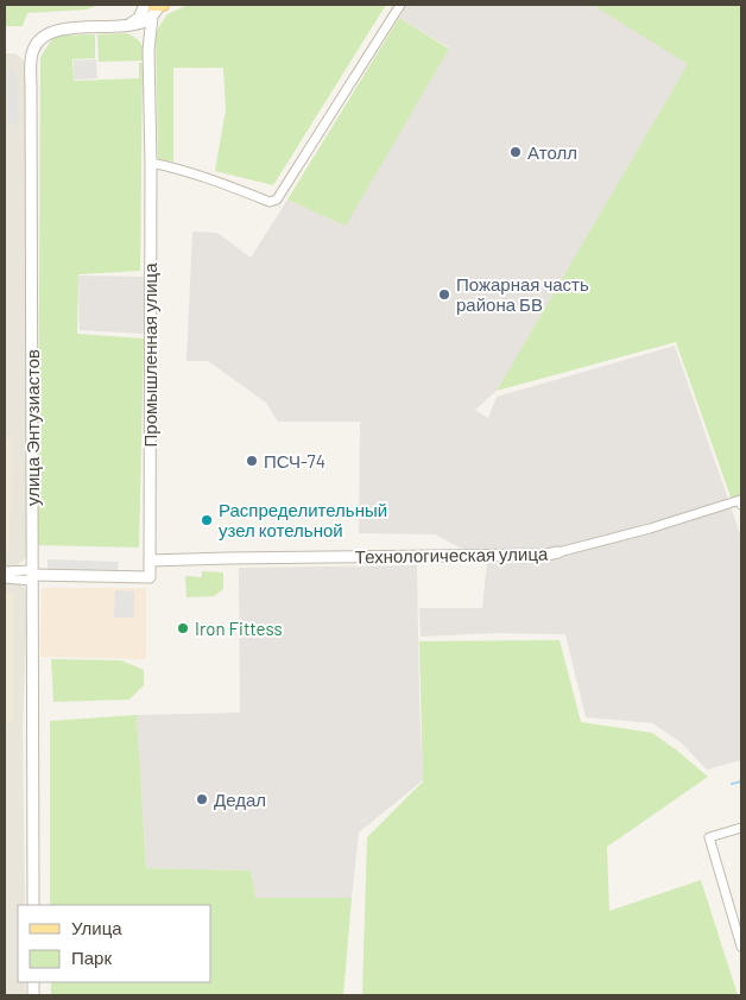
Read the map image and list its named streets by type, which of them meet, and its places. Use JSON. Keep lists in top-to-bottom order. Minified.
{"streets":{"street":["Промышленная улица","улица Энтузиастов","Технологическая улица"]},"crossings":[["Промышленная улица","улица Энтузиастов"],["Промышленная улица","Технологическая улица"]],"places":["Атолл","Пожарная часть района БВ","ПСЧ-74","Распределительный узел котельной","Iron Fittess","Дедал"],"legend":["Улица","Парк"]}
